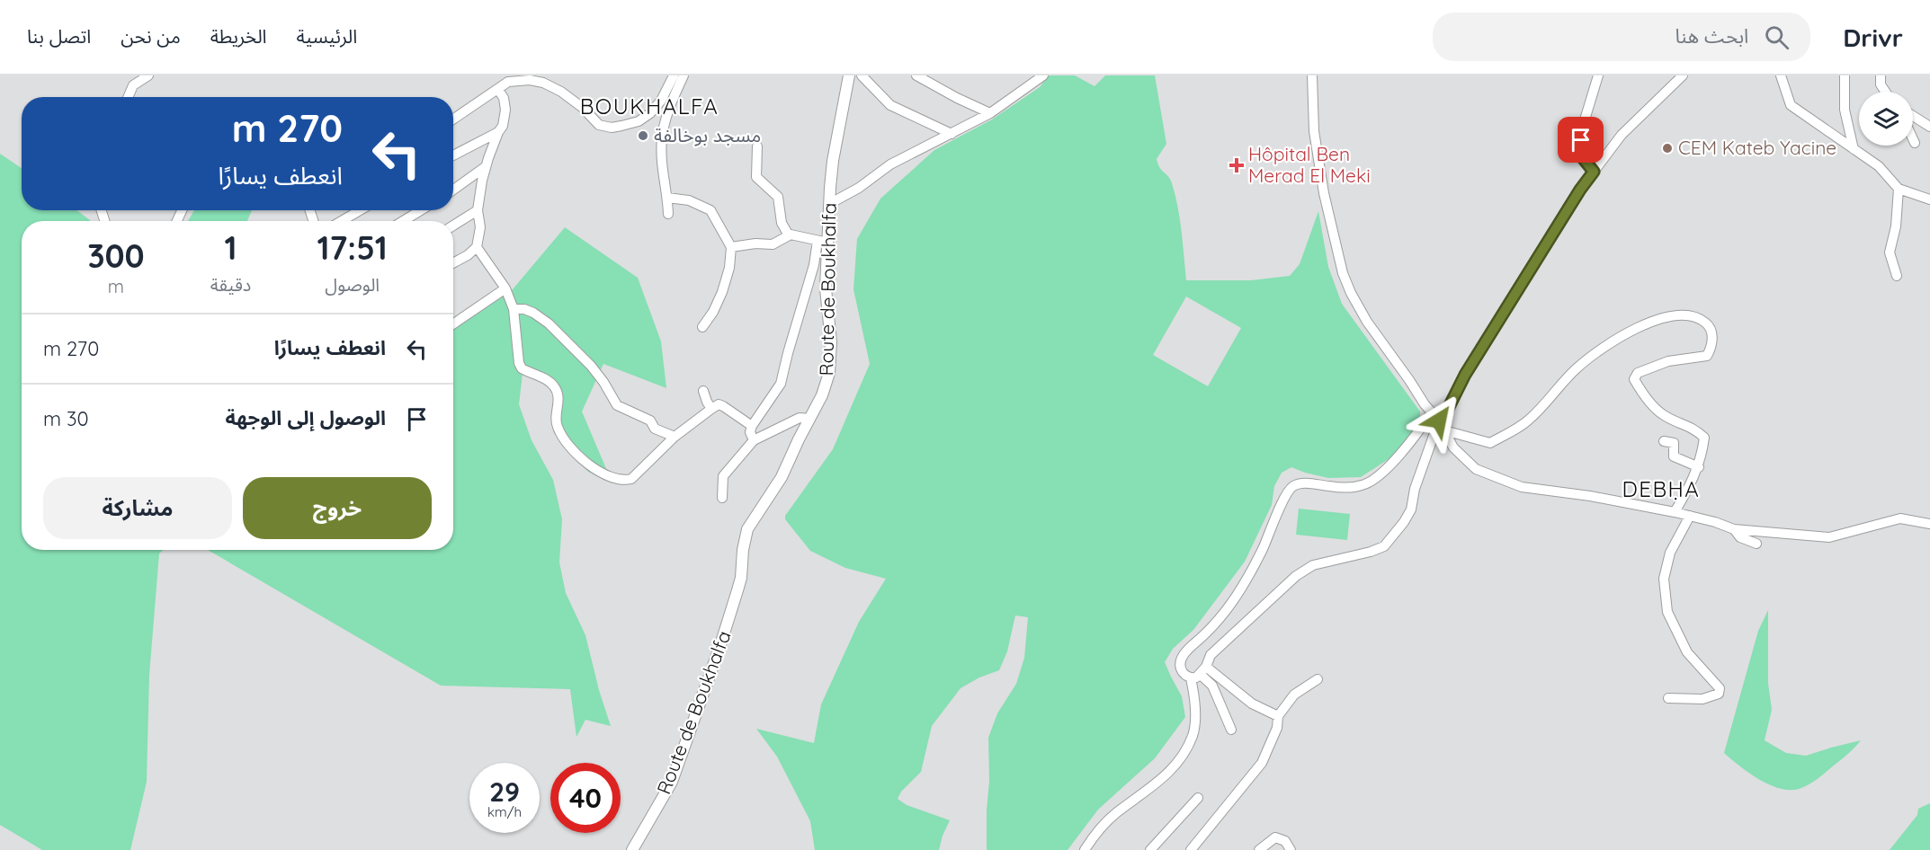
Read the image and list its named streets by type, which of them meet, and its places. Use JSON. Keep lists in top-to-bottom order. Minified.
{"streets":{"main road":["Route de Boukhalfa"]},"districts":["BOUKHALFA","DEBḤA"],"places":{"other":["مسجد بوخالفة","CEM Kateb Yacine"],"health":["Hôpital Ben Merad El Meki"]},"page":{"header":"Drivr","search":"ابحث هنا","nav":["الرئيسية","الخريطة","من نحن","اتصل بنا"],"turn":["270 m","انعطف يسارًا"],"eta":["17:51","الوصول","1","دقيقة","300","m"],"list":[{"name":"انعطف يسارًا","value":"270 m"},{"name":"الوصول إلى الوجهة","value":"30 m"}],"buttons":["خروج","مشاركة"],"speed":"29 km/h","limit":"40"}}
